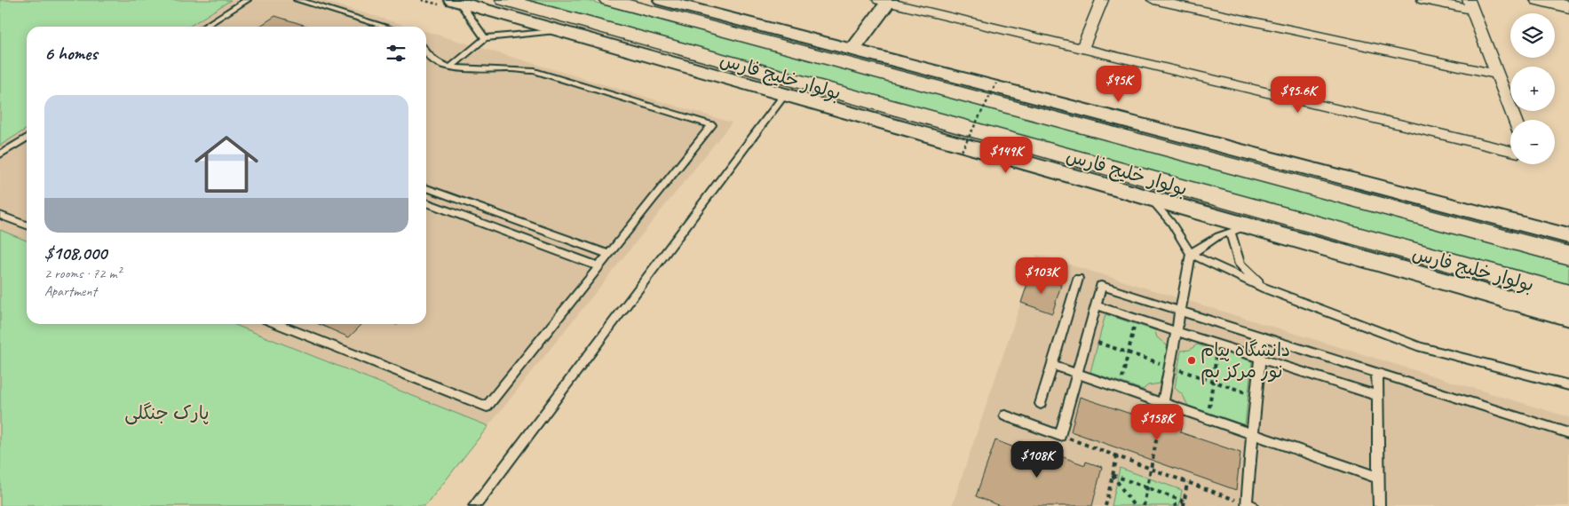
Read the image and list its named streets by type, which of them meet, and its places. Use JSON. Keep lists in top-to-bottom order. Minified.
{"streets":{"main road":["بولوار خلیج فارس"]},"parks":["پارک جنگلی"],"places":["دانشگاه پیام نور مرکز بم"],"page":{"map_buttons":["+","−"],"heading":"6 homes","price":["$95K","$95.6K","$149K","$103K","$158K","$108K"],"list":[{"name":"$108,000","note":"2 rooms · 72 m² · Apartment"}]}}
